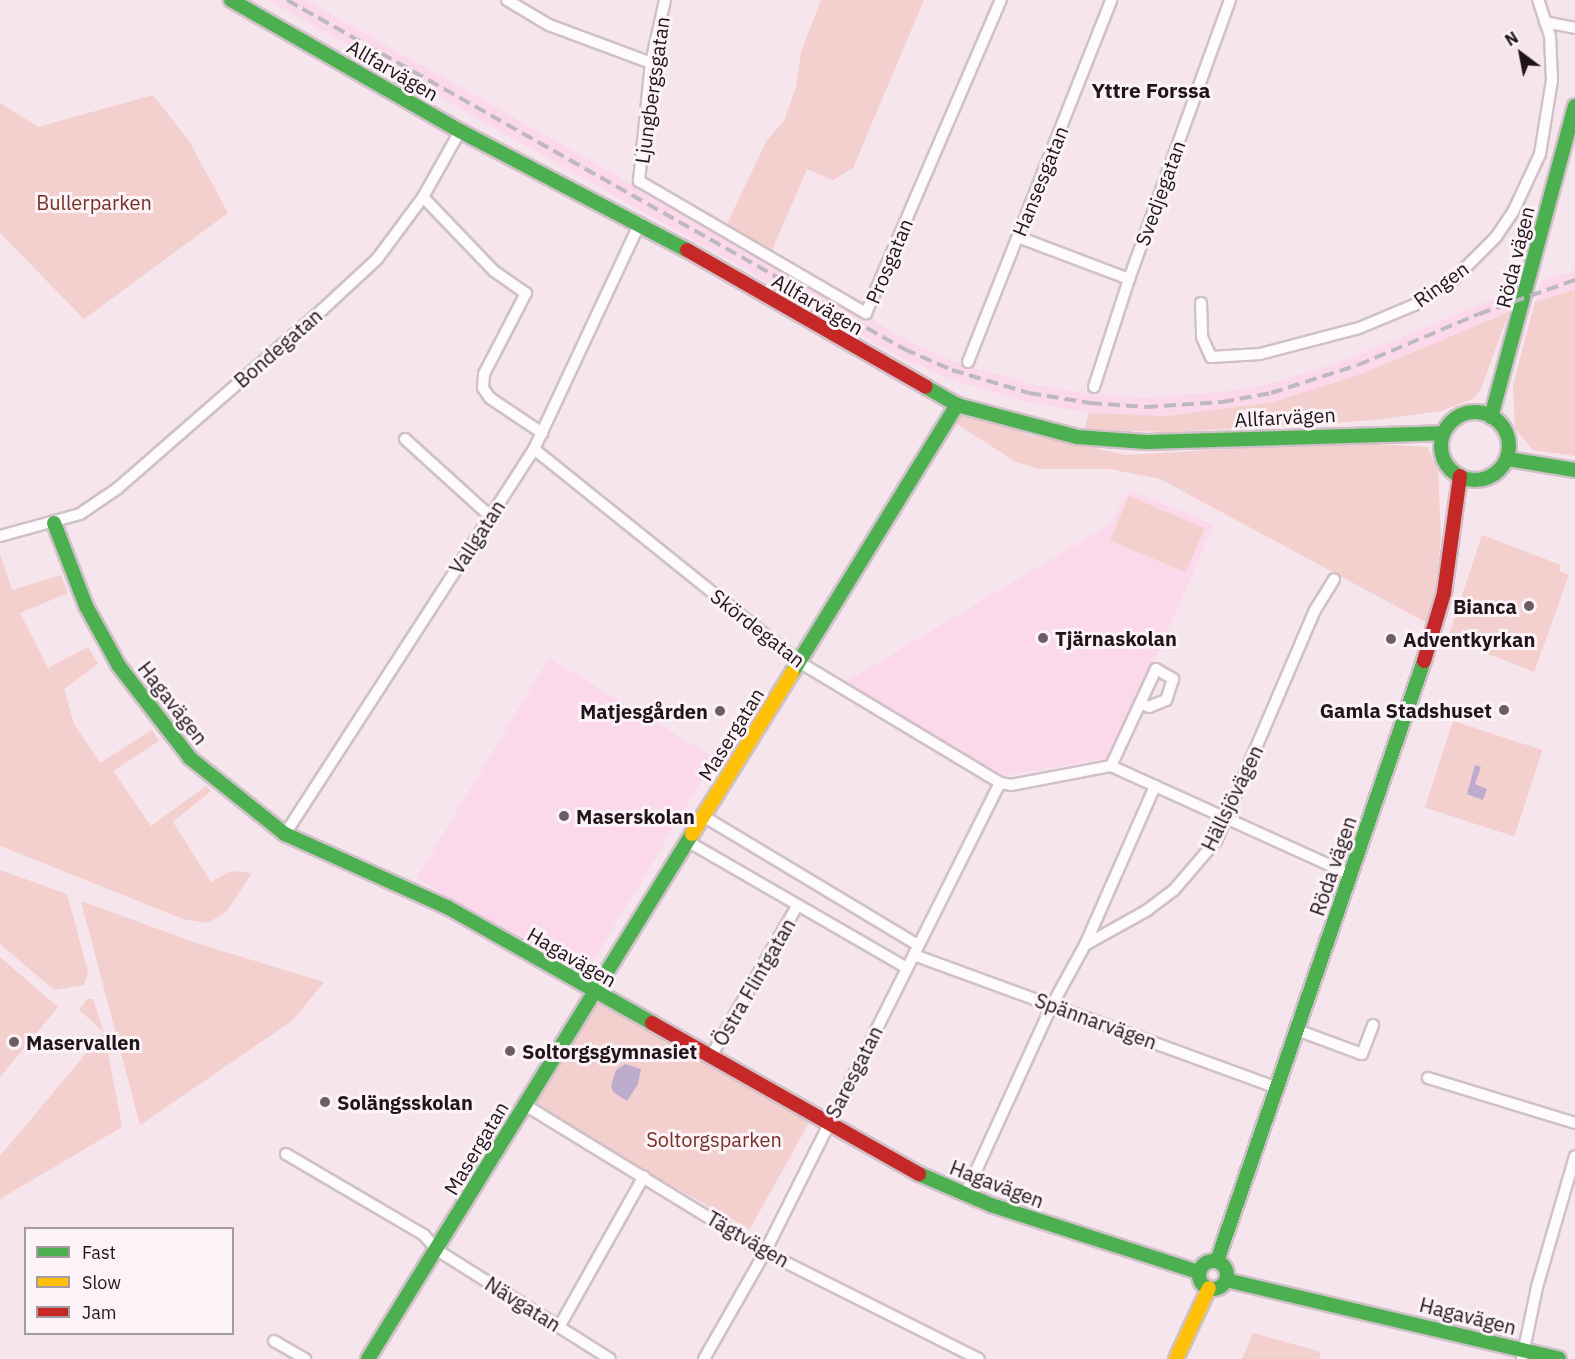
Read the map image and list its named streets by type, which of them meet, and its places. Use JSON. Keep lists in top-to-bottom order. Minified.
{"streets":{"street":["Allfarvägen","Ljungbergsgatan","Hansesgatan","Svedjegatan","Röda vägen","Prosgatan","Ringen","Bondegatan","Vallgatan","Skördegatan","Hagavägen","Masergatan","Hällsjövägen","Östra Flintgatan","Spännarvägen","Saresgatan","Tägtvägen","Nävgatan"]},"crossings":[["Allfarvägen","Röda vägen"],["Allfarvägen","Bondegatan"],["Allfarvägen","Vallgatan"],["Allfarvägen","Masergatan"],["Ljungbergsgatan","Prosgatan"],["Röda vägen","Hagavägen"],["Röda vägen","Spännarvägen"],["Bondegatan","Hagavägen"],["Vallgatan","Skördegatan"],["Vallgatan","Hagavägen"],["Skördegatan","Masergatan"],["Skördegatan","Saresgatan"],["Hagavägen","Masergatan"],["Hagavägen","Östra Flintgatan"],["Hagavägen","Saresgatan"],["Masergatan","Spännarvägen"],["Masergatan","Tägtvägen"],["Masergatan","Nävgatan"],["Spännarvägen","Saresgatan"],["Saresgatan","Tägtvägen"]],"districts":["Yttre Forssa"],"parks":["Bullerparken","Soltorgsparken"],"places":["Bianca","Tjärnaskolan","Adventkyrkan","Gamla Stadshuset","Matjesgården","Maserskolan","Maservallen","Soltorgsgymnasiet","Solängsskolan"],"legend":["Fast","Slow","Jam"],"north":"top left"}
